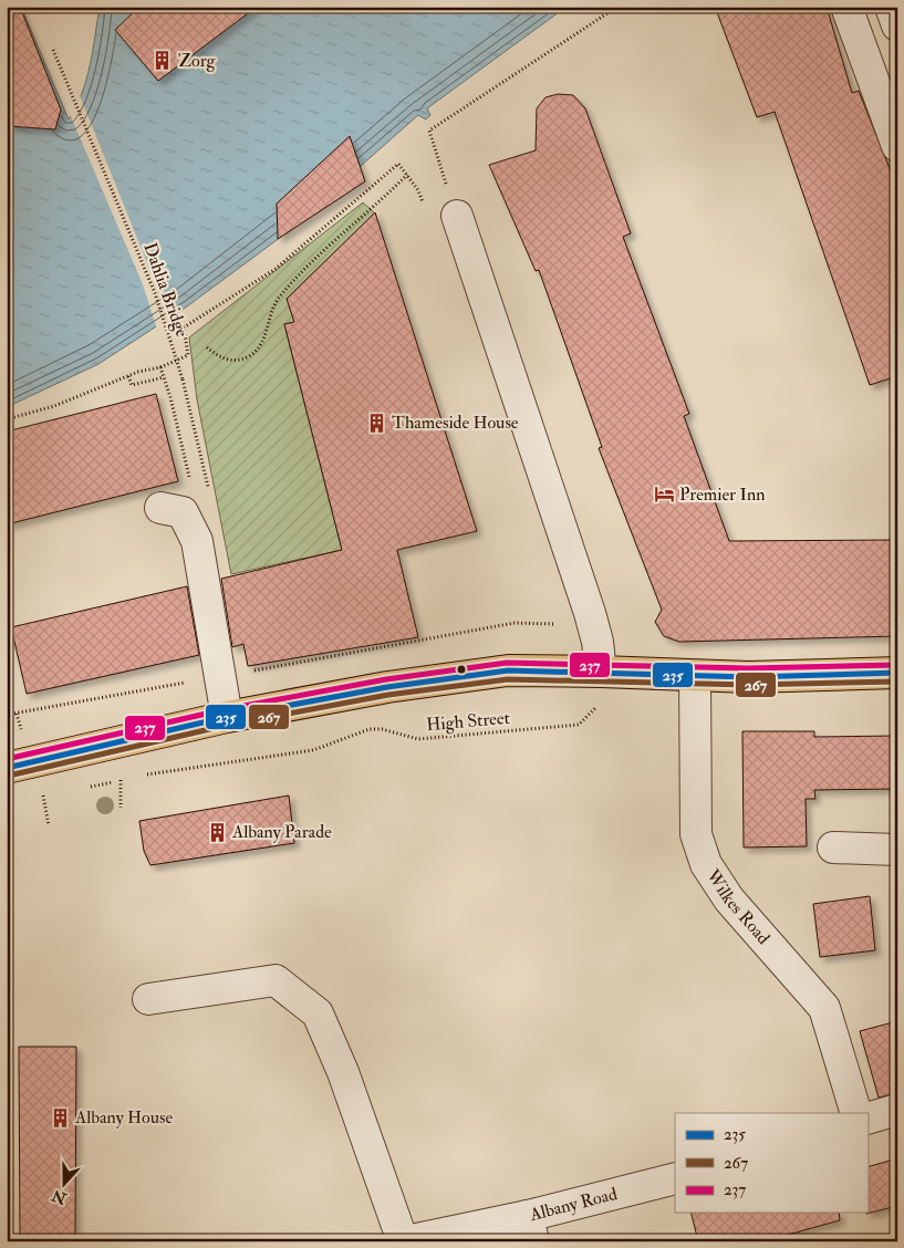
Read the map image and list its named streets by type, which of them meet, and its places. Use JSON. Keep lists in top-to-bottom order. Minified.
{"streets":{"street":["Wilkes Road","Albany Road"],"path":["Dahlia Bridge","High Street"]},"places":{"building":["Zorg","Thameside House","Albany Parade","Albany House"],"hotel":["Premier Inn"]},"lines":["transit line 237","transit line 235","transit line 267"],"legend":["235","267","237"],"north":"bottom"}
